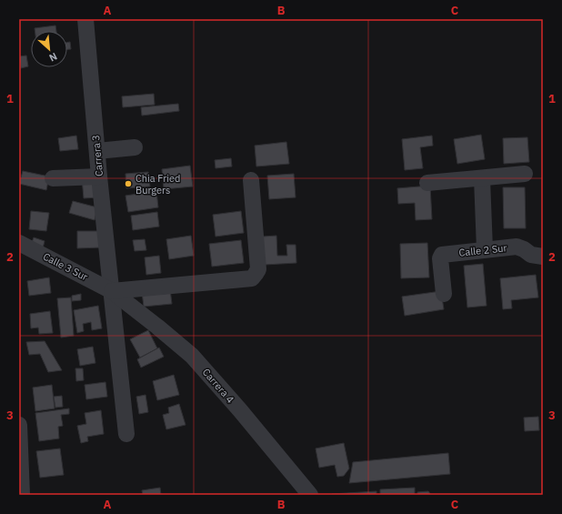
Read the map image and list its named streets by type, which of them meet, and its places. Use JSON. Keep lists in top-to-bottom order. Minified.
{"streets":{"street":["Carrera 3","Calle 2 Sur","Calle 3 Sur","Carrera 4"]},"crossings":[["Carrera 3","Calle 3 Sur"],["Carrera 3","Carrera 4"],["Calle 3 Sur","Carrera 4"]],"places":["Chia Fried Burgers"],"north":"bottom right","grid":{"columns":["A","B","C"],"rows":["1","2","3"]}}
